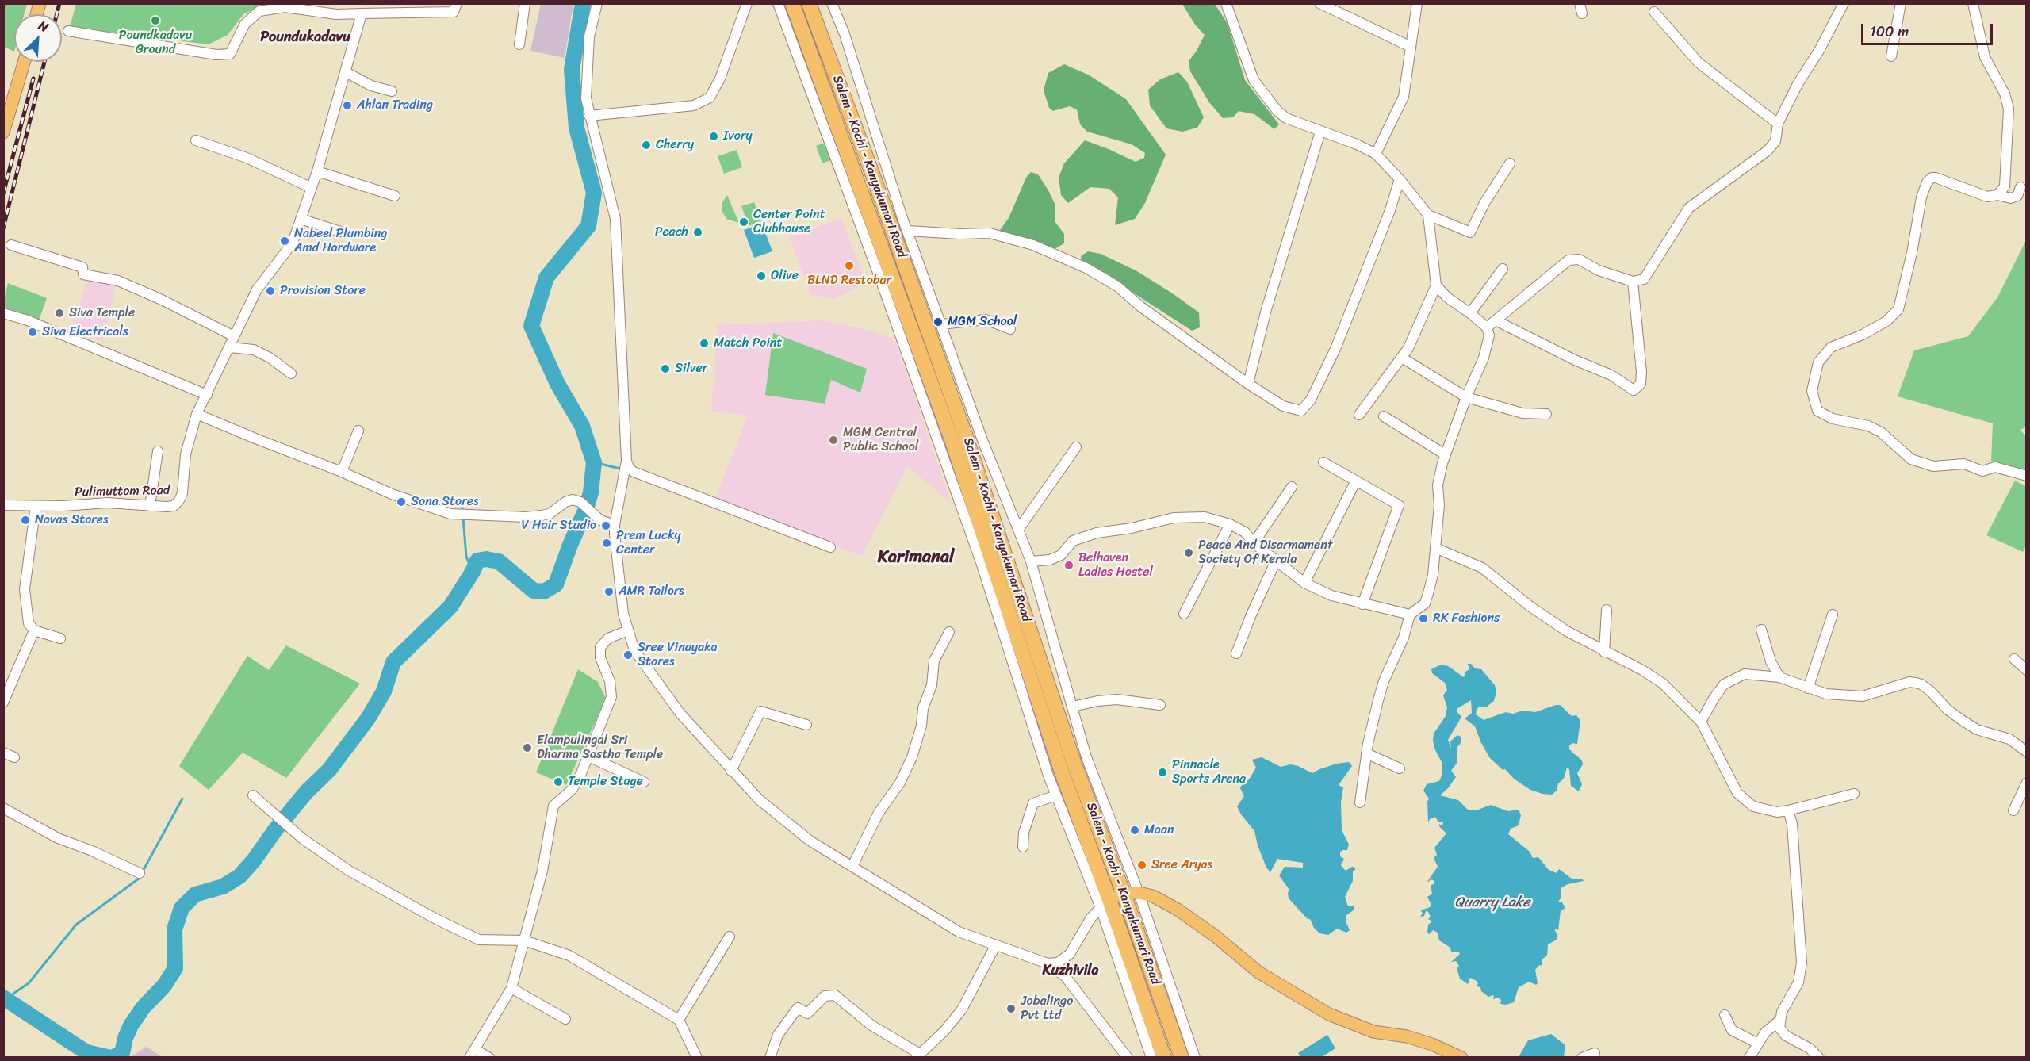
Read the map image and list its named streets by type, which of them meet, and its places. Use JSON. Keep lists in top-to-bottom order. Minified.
{"streets":{"highway":["Salem - Kochi - Kanyakumari Road"],"street":["Pulimuttom Road"]},"districts":["Poundukadavu","Karimanal","Kuzhivila"],"water":["Quarry Lake"],"places":["Poundkadavu Ground","Ahlan Trading","Ivory","Cherry","Center Point Clubhouse","Peach","Nabeel Plumbing Amd Hardware","BLND Restobar","Olive","Provision Store","Siva Temple","MGM School","Siva Electricals","Match Point","Silver","MGM Central Public School","Sona Stores","Navas Stores","V Hair Studio","Prem Lucky Center","Peace And Disarmament Society Of Kerala","Belhaven Ladies Hostel","AMR Tailors","RK Fashions","Sree Vinayaka Stores","Elampulingal Sri Dharma Sastha Temple","Pinnacle Sports Arena","Temple Stage","Maan","Sree Aryas","Jobalingo Pvt Ltd"],"scale_bar":"100 m","north":"top right"}
